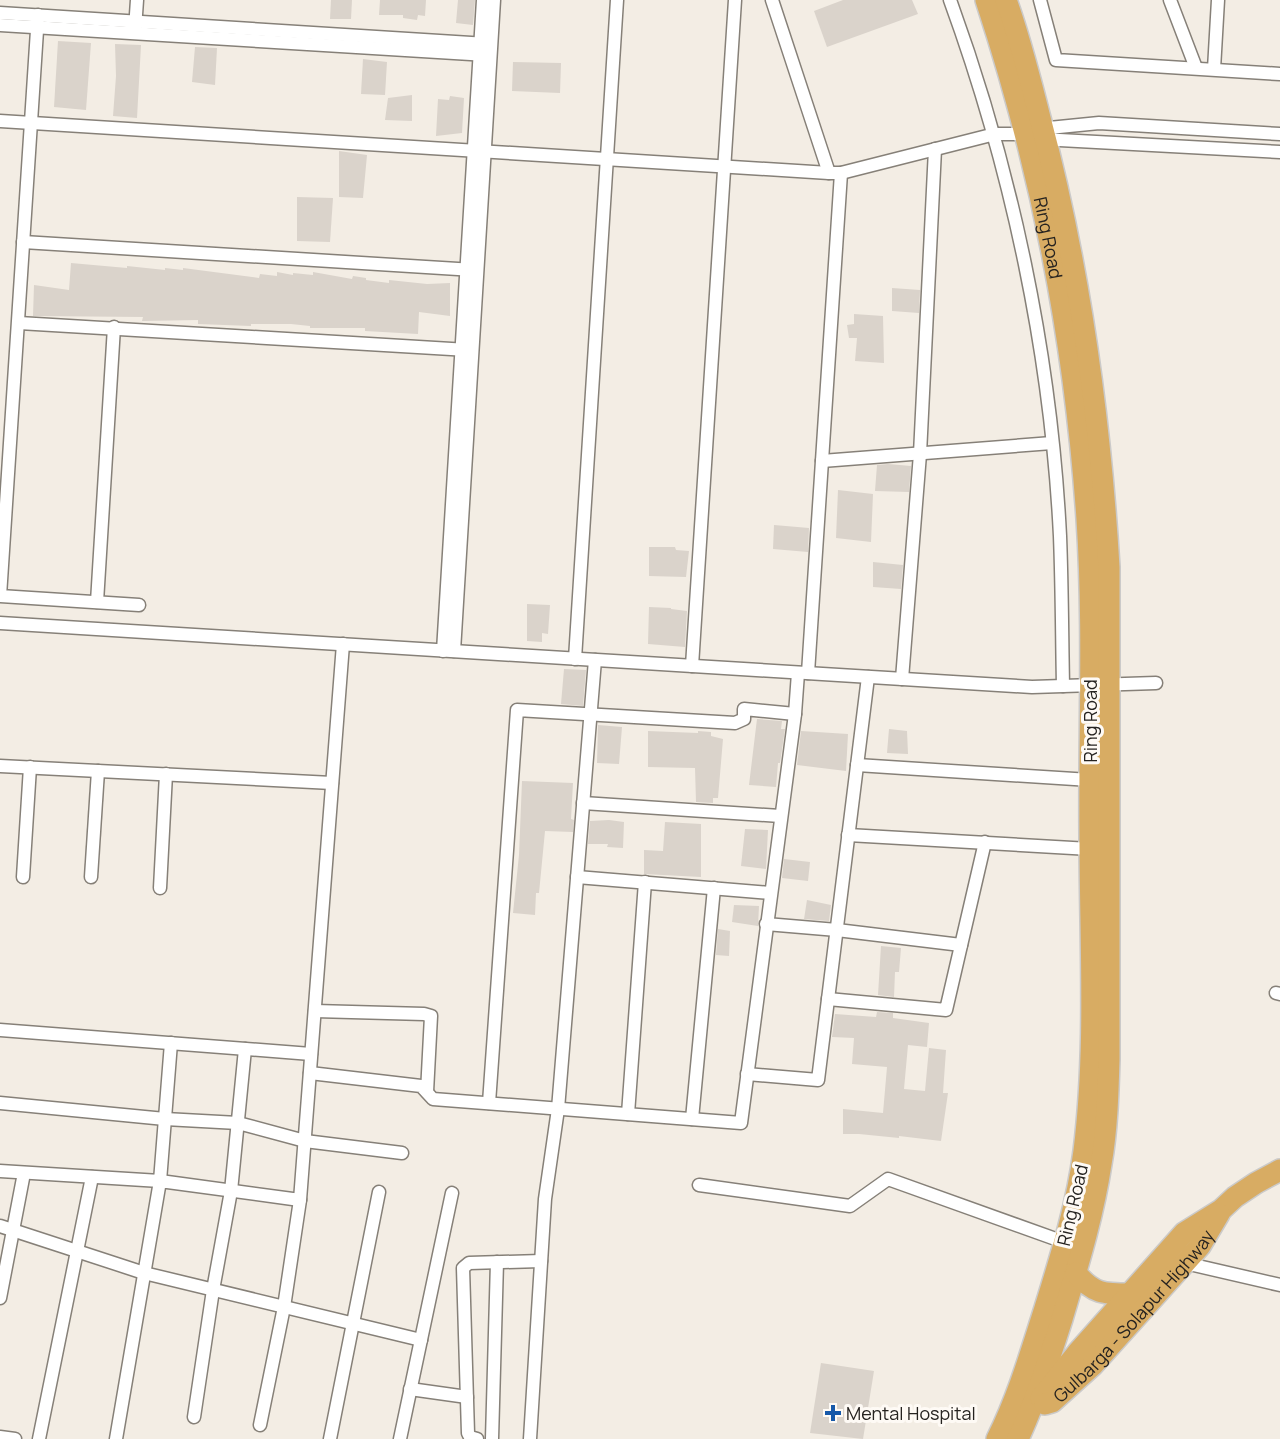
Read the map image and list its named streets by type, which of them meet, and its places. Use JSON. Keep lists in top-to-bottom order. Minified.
{"streets":{"highway":["Ring Road","Gulbarga - Solapur Highway"]},"crossings":[["Ring Road","Gulbarga - Solapur Highway"]],"places":{"health":["Mental Hospital"]}}
